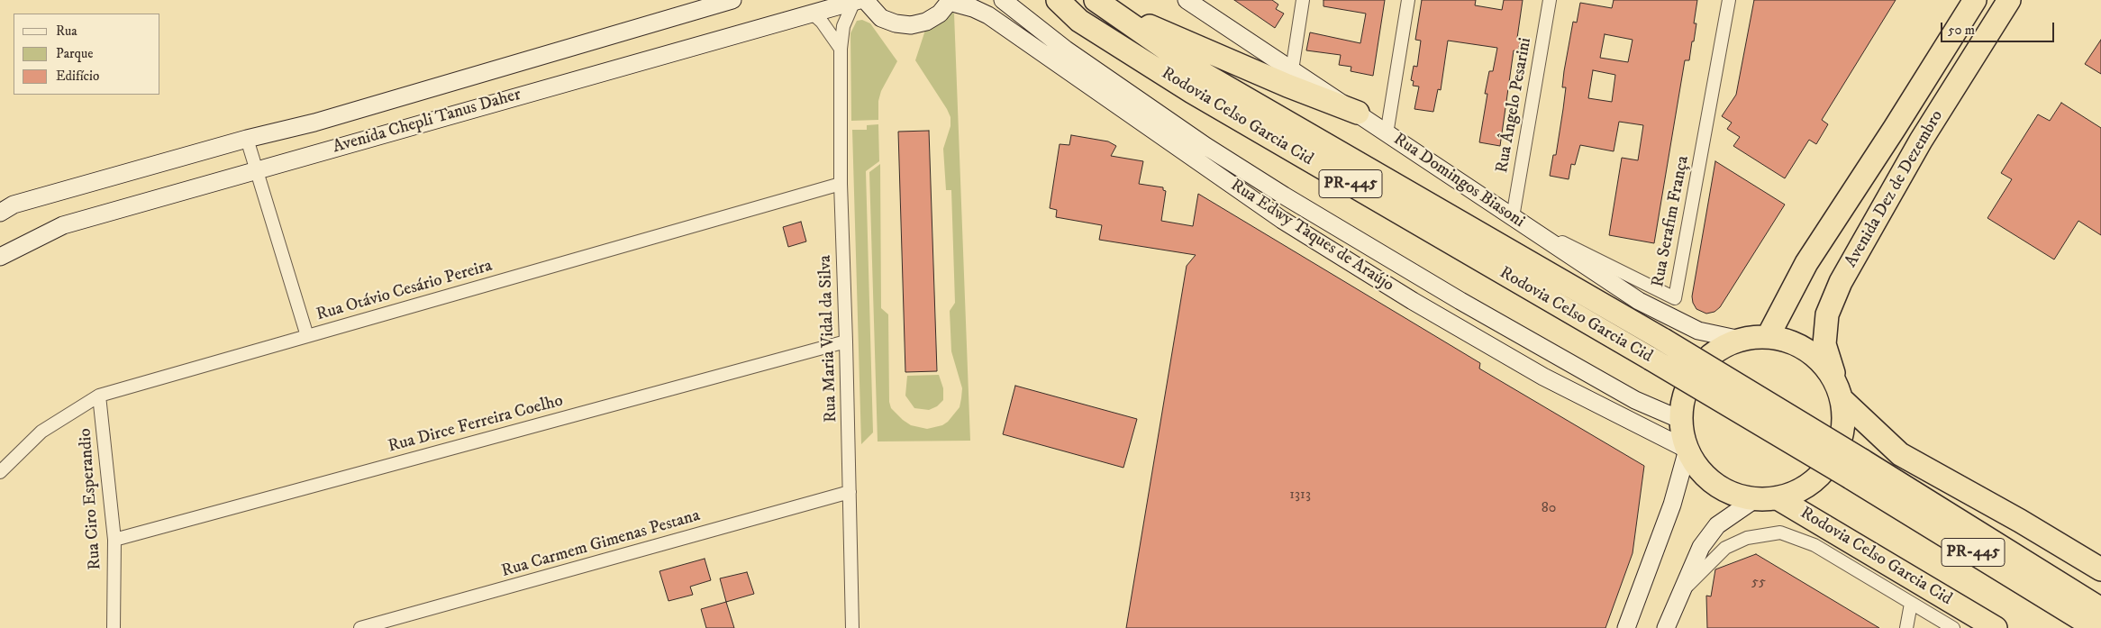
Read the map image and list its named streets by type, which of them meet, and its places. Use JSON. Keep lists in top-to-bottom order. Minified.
{"streets":{"highway":["Rodovia Celso Garcia Cid","PR-445","Avenida Dez de Dezembro"],"main road":["Avenida Chepli Tanus Daher","Rua Domingos Biasoni","Rua Edwy Taques de Araújo"],"street":["Rua Ângelo Pesarini","Rua Serafim França","Rua Otávio Cesário Pereira","Rua Maria Vidal da Silva","Rua Dirce Ferreira Coelho","Rua Ciro Esperandio","Rua Carmem Gimenas Pestana"]},"crossings":[["Rua Ângelo Pesarini","Rua Domingos Biasoni"],["Rua Ângelo Pesarini","Rua Serafim França"],["Rodovia Celso Garcia Cid","Rua Domingos Biasoni"],["Rodovia Celso Garcia Cid","Avenida Dez de Dezembro"],["Rodovia Celso Garcia Cid","Rua Edwy Taques de Araújo"],["Avenida Chepli Tanus Daher","Rua Maria Vidal da Silva"],["Rua Domingos Biasoni","Rua Serafim França"],["Rua Otávio Cesário Pereira","Rua Maria Vidal da Silva"],["Rua Otávio Cesário Pereira","Rua Ciro Esperandio"],["Rua Maria Vidal da Silva","Rua Dirce Ferreira Coelho"],["Rua Maria Vidal da Silva","Rua Carmem Gimenas Pestana"],["Rua Dirce Ferreira Coelho","Rua Ciro Esperandio"]],"house_numbers":["1313","80","55"],"legend":["Rua","Parque","Edifício"],"scale_bar":"50 m"}
